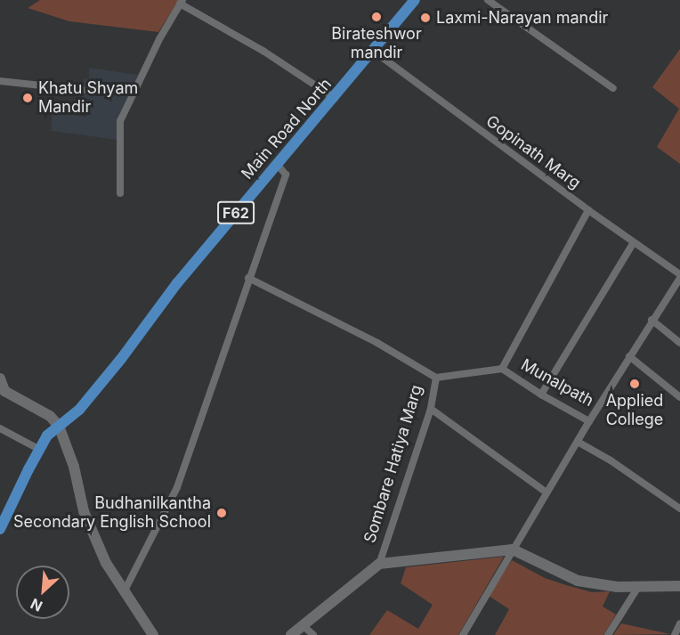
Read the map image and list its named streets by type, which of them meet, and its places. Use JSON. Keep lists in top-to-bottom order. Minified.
{"streets":{"main road":["Main Road North","F62"],"street":["Gopinath Marg","Munalpath","Sombare Hatiya Marg"]},"crossings":[["Main Road North","Gopinath Marg"],["Main Road North","F62"],["Gopinath Marg","Munalpath"],["Munalpath","Sombare Hatiya Marg"]],"places":["Birateshwor mandir","Laxmi-Narayan mandir","Khatu Shyam Mandir","Applied College","Budhanilkantha Secondary English School"],"north":"bottom left"}
